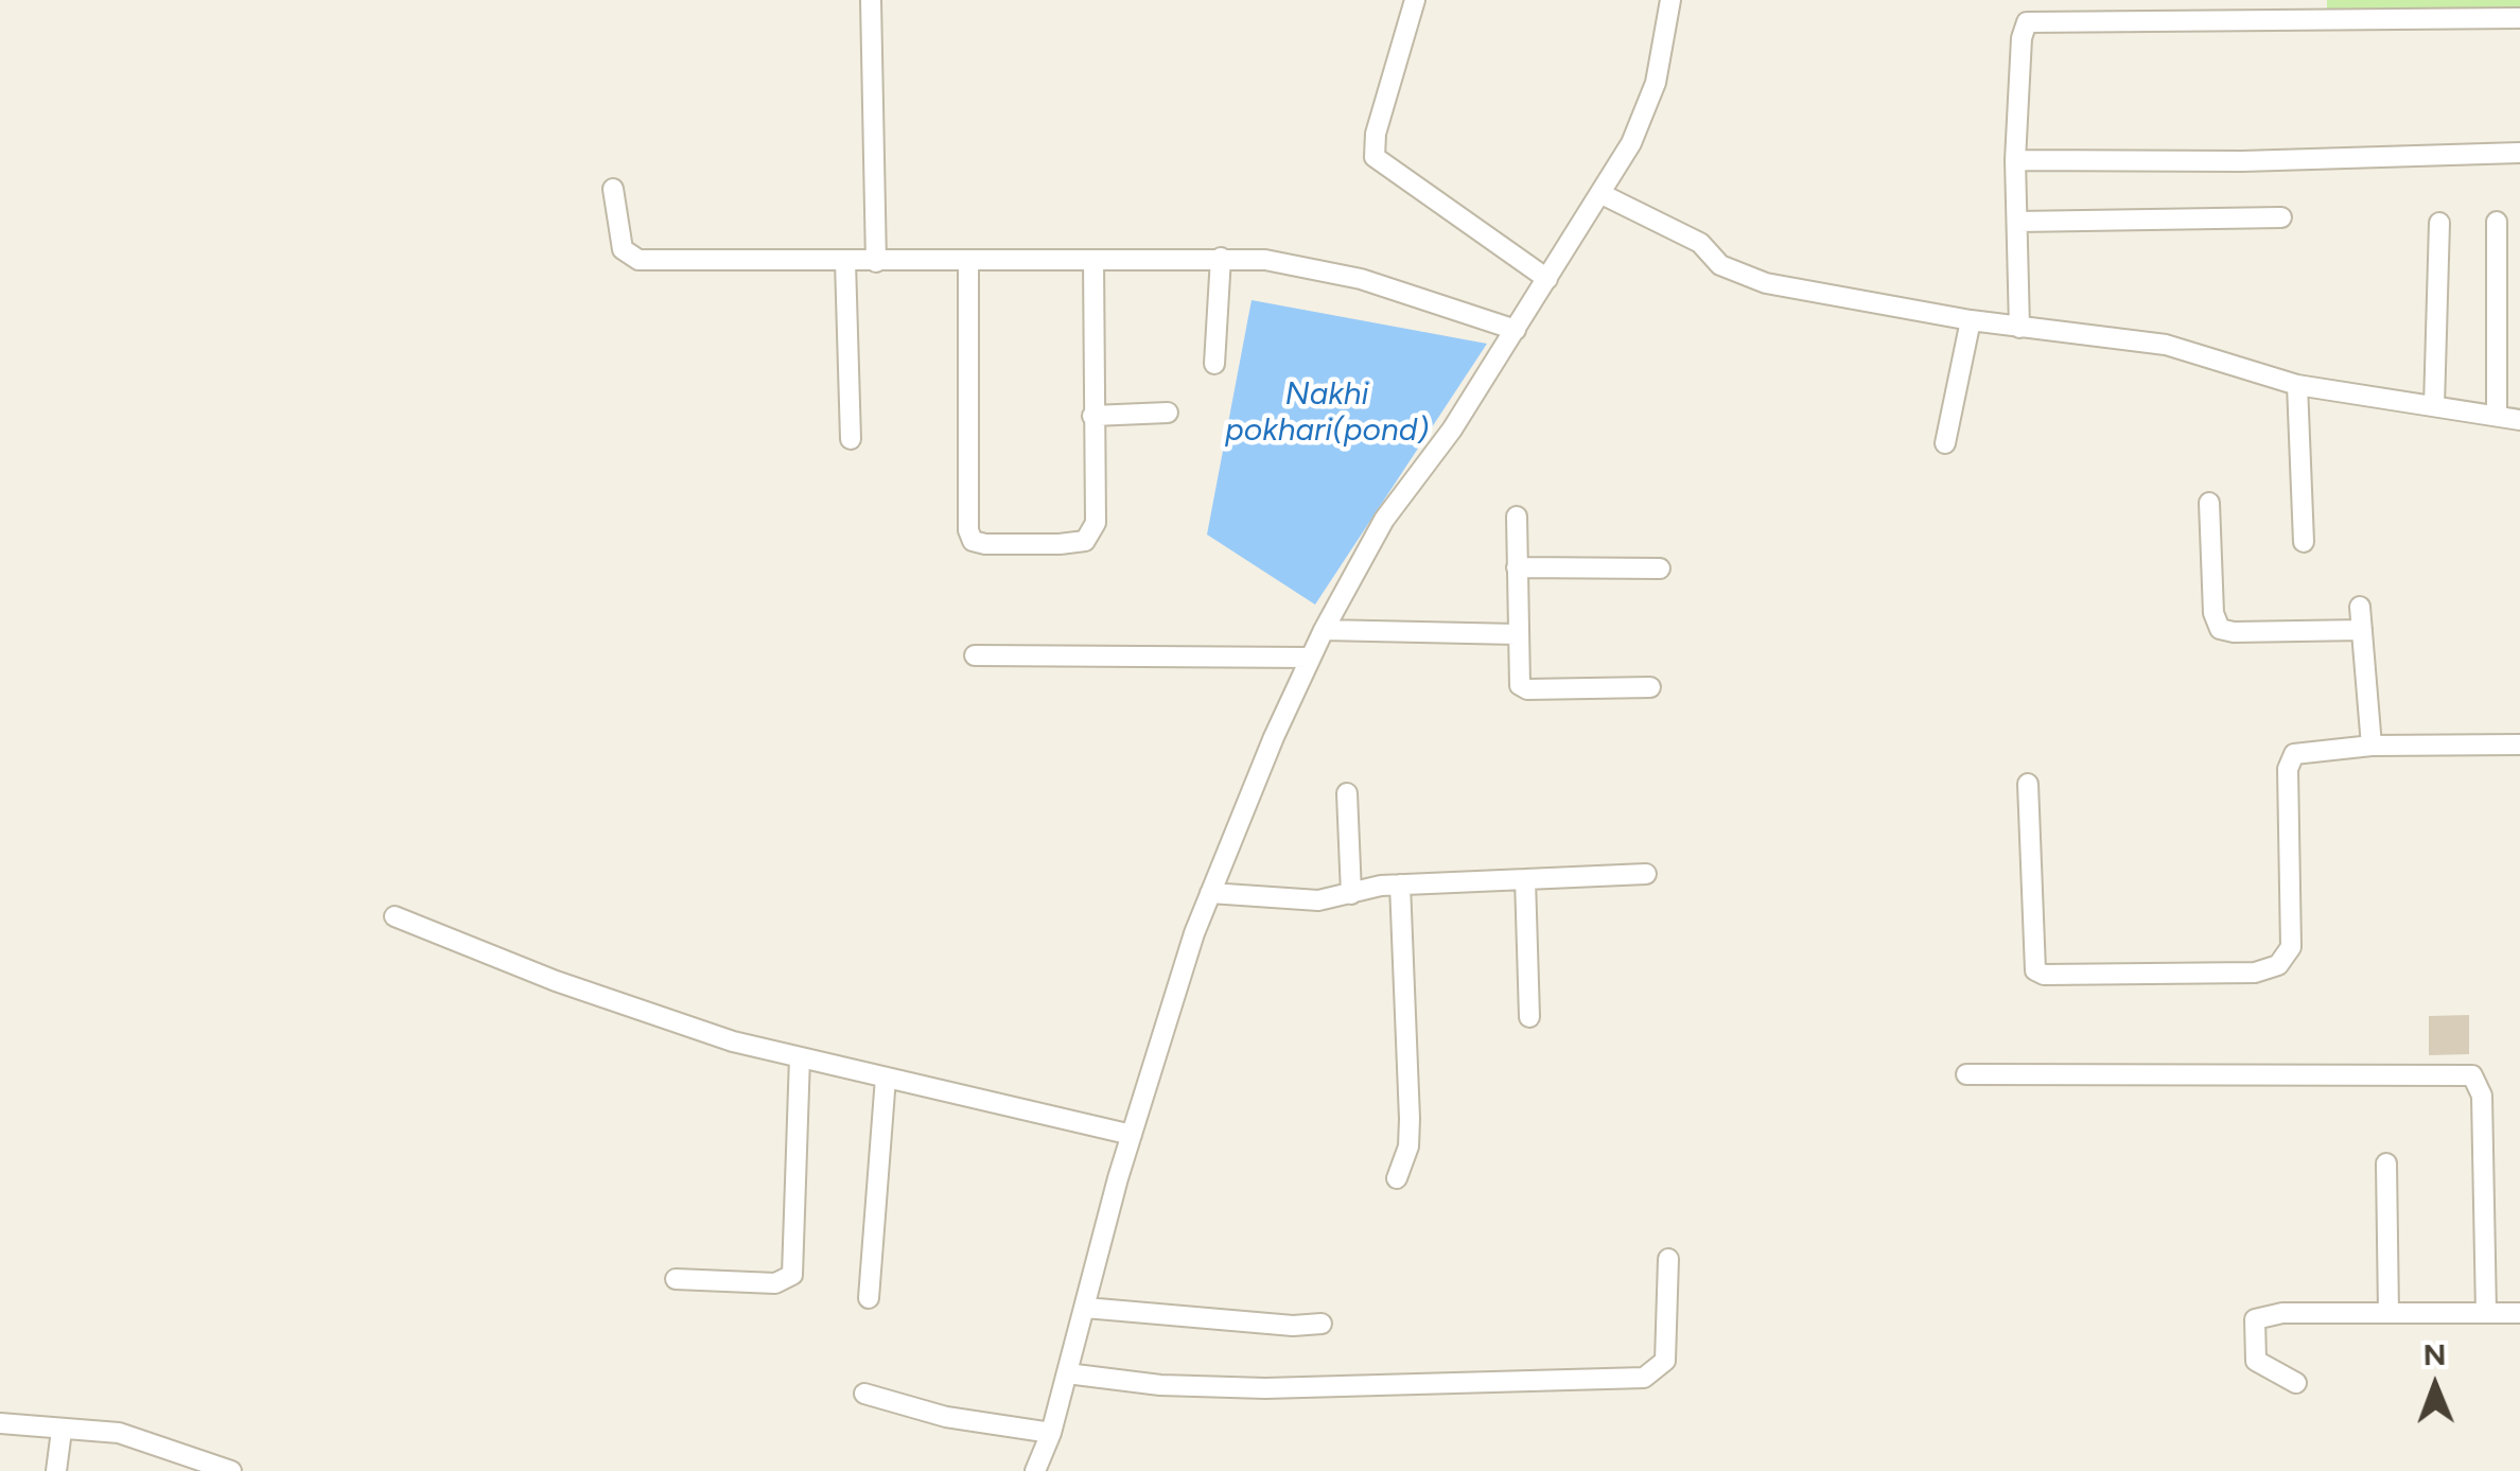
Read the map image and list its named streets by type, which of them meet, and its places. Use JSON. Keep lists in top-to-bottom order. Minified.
{"water":["Nakhi pokhari(pond)"],"north":"top"}
